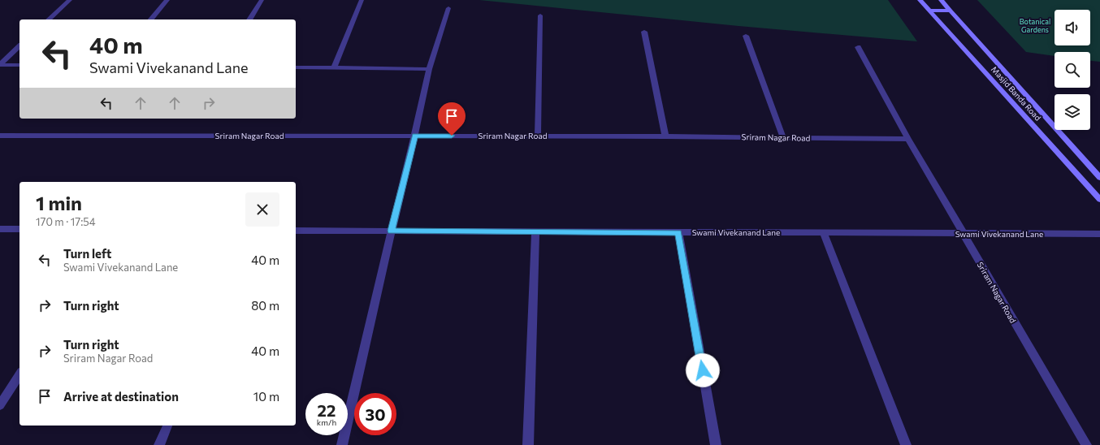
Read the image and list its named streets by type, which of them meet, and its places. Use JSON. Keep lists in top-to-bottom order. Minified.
{"streets":{"main road":["Masjid Banda Road"],"street":["Sriram Nagar Road","Swami Vivekanand Lane"]},"crossings":[["Sriram Nagar Road","Swami Vivekanand Lane"]],"parks":["Botanical Gardens"],"page":{"turn":["40 m","Swami Vivekanand Lane"],"heading":["1 min","170 m · 17:54"],"list":[{"name":"Turn left","note":"Swami Vivekanand Lane","value":"40 m"},{"name":"Turn right","value":"80 m"},{"name":"Turn right","note":"Sriram Nagar Road","value":"40 m"},{"name":"Arrive at destination","value":"10 m"}],"speed":"22 km/h","limit":"30"}}
